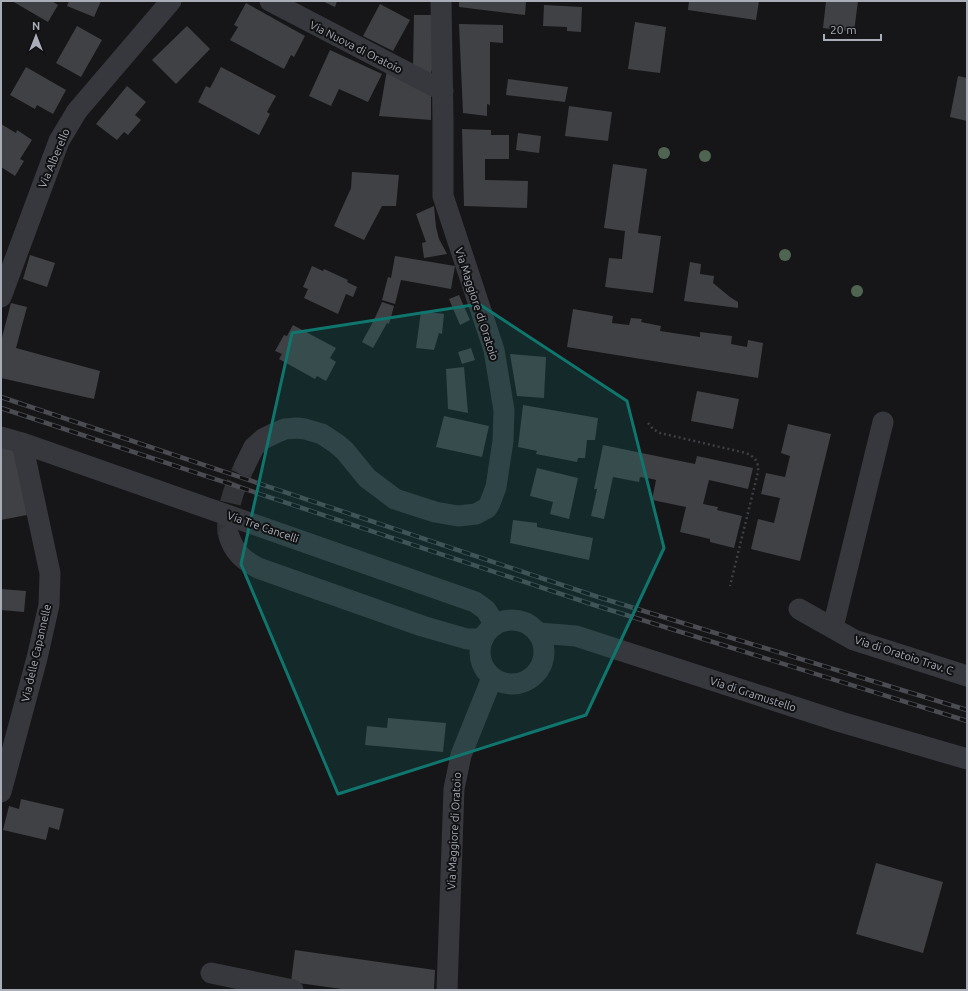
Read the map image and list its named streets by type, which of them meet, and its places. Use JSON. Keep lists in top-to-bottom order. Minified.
{"streets":{"street":["Via Nuova di Oratoio","Via Alberello","Via Maggiore di Oratoio","Via Tre Cancelli","Via delle Capannelle","Via di Oratoio Trav. C","Via di Gramustello"]},"crossings":[["Via Nuova di Oratoio","Via Maggiore di Oratoio"],["Via Maggiore di Oratoio","Via Tre Cancelli"],["Via Maggiore di Oratoio","Via di Gramustello"],["Via Tre Cancelli","Via delle Capannelle"],["Via Tre Cancelli","Via di Gramustello"]],"scale_bar":"20 m","north":"top"}
